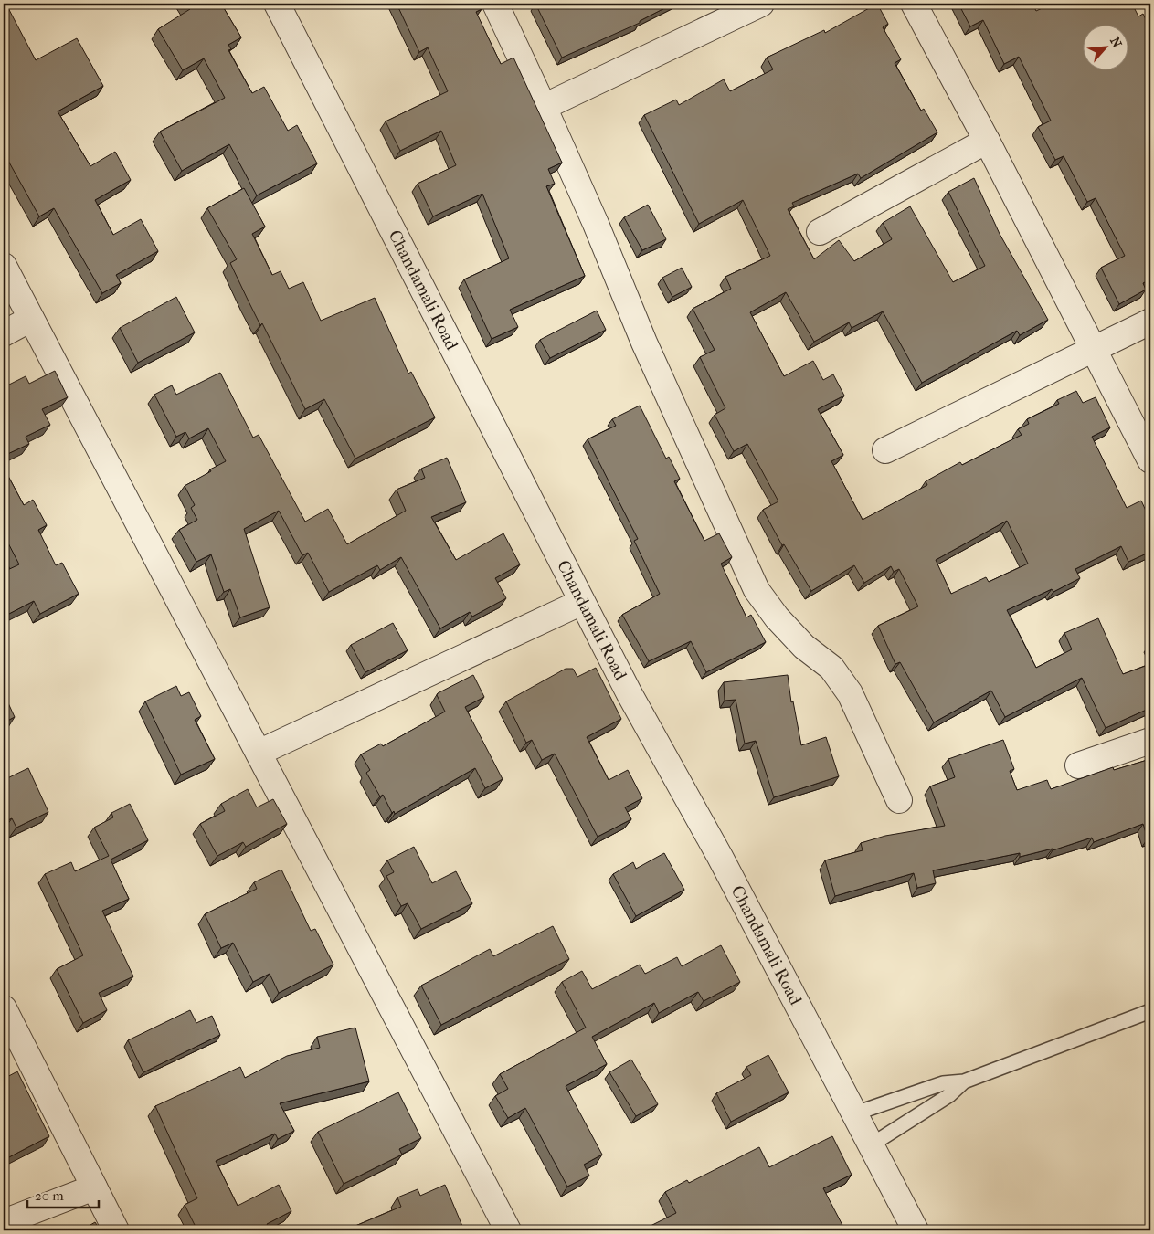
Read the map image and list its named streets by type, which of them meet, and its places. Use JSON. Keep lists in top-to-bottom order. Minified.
{"streets":{"street":["Chandamali Road"]},"scale_bar":"20 m","north":"top right"}
